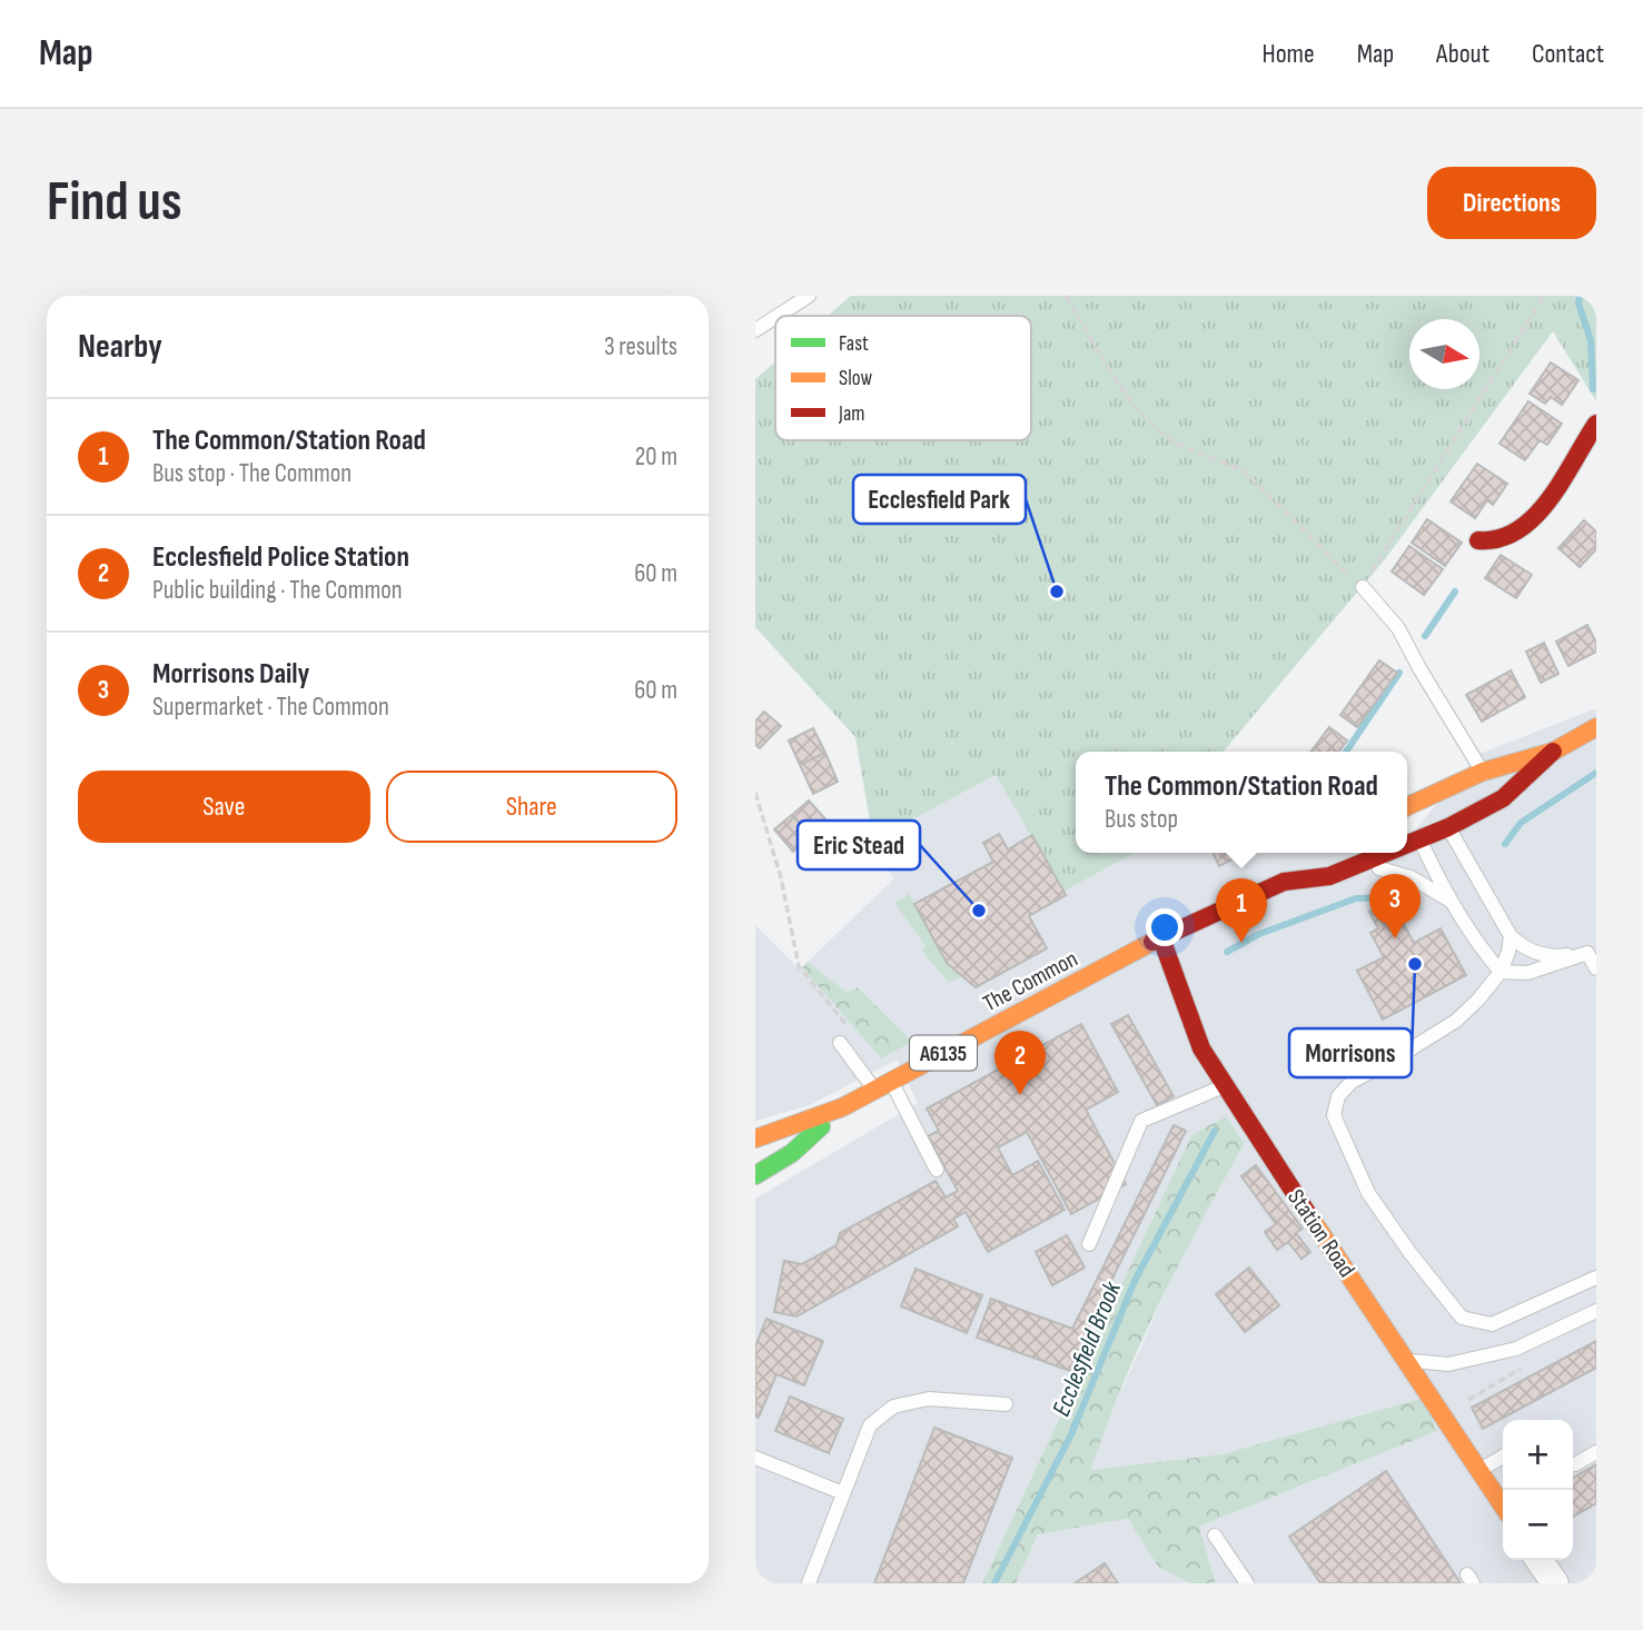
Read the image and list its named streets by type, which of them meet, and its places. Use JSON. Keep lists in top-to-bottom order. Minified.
{"streets":{"main road":["The Common","A6135","Station Road"]},"crossings":[["The Common","Station Road"]],"water":["Ecclesfield Brook"],"places":["Ecclesfield Park","Eric Stead","Morrisons"],"legend":["Fast","Slow","Jam"],"north":"right","page":{"header":"Map","nav":["Home","Map","About","Contact"],"buttons":["Directions",["Save","Share"]],"title":"Find us","heading":["Nearby","3 results"],"list":[{"mark":"1","name":"The Common/Station Road","note":"Bus stop · The Common","value":"20 m"},{"mark":"2","name":"Ecclesfield Police Station","note":"Public building · The Common","value":"60 m"},{"mark":"3","name":"Morrisons Daily","note":"Supermarket · The Common","value":"60 m"}],"popup":["The Common/Station Road","Bus stop"],"pins":["3","1","2"],"map_buttons":["+","−"]}}
